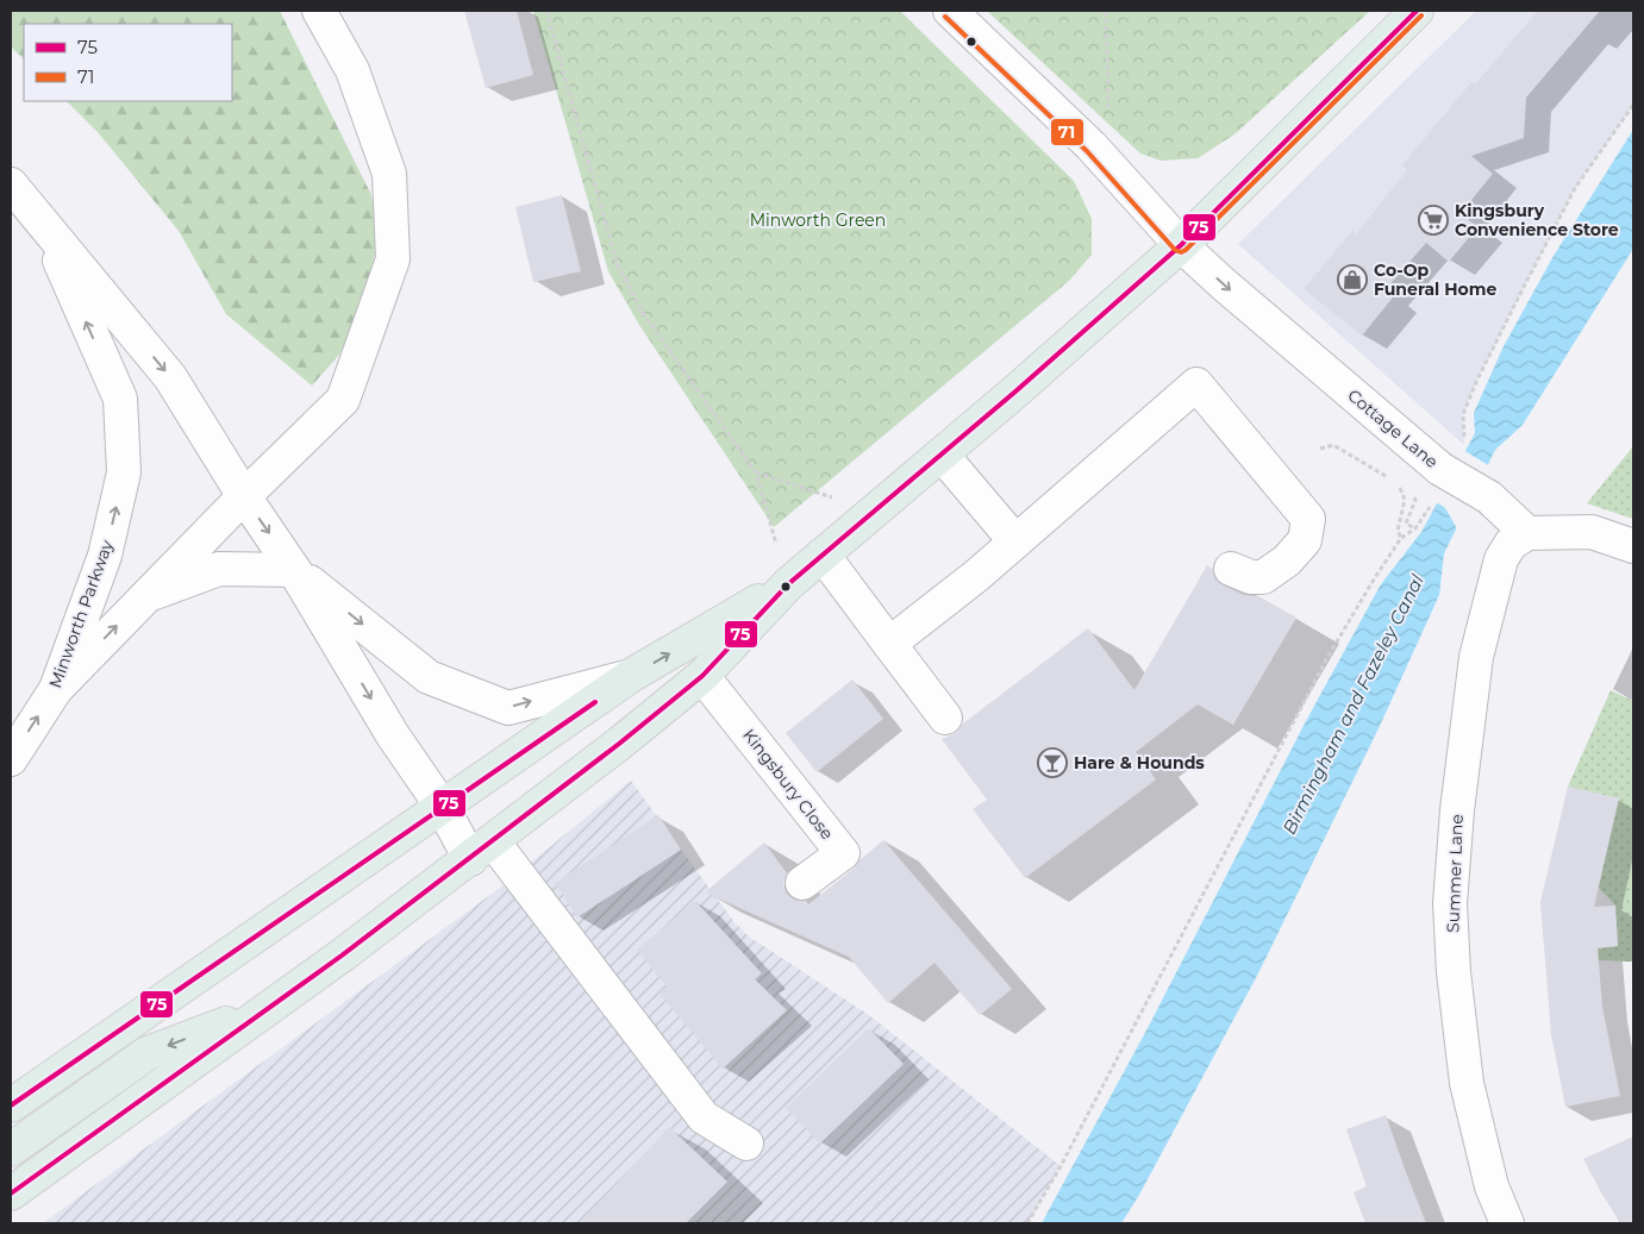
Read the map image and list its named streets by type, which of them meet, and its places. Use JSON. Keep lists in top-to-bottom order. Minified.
{"streets":{"street":["Cottage Lane","Minworth Parkway","Kingsbury Close","Summer Lane"]},"crossings":[["Cottage Lane","Summer Lane"]],"one_way":["Cottage Lane"],"water":["Birmingham and Fazeley Canal"],"parks":["Minworth Green"],"places":{"supermarket":["Kingsbury Convenience Store"],"shop":["Co-Op Funeral Home"],"bar":["Hare & Hounds"]},"lines":["transit line 75","transit line 71"],"legend":["75","71"]}
